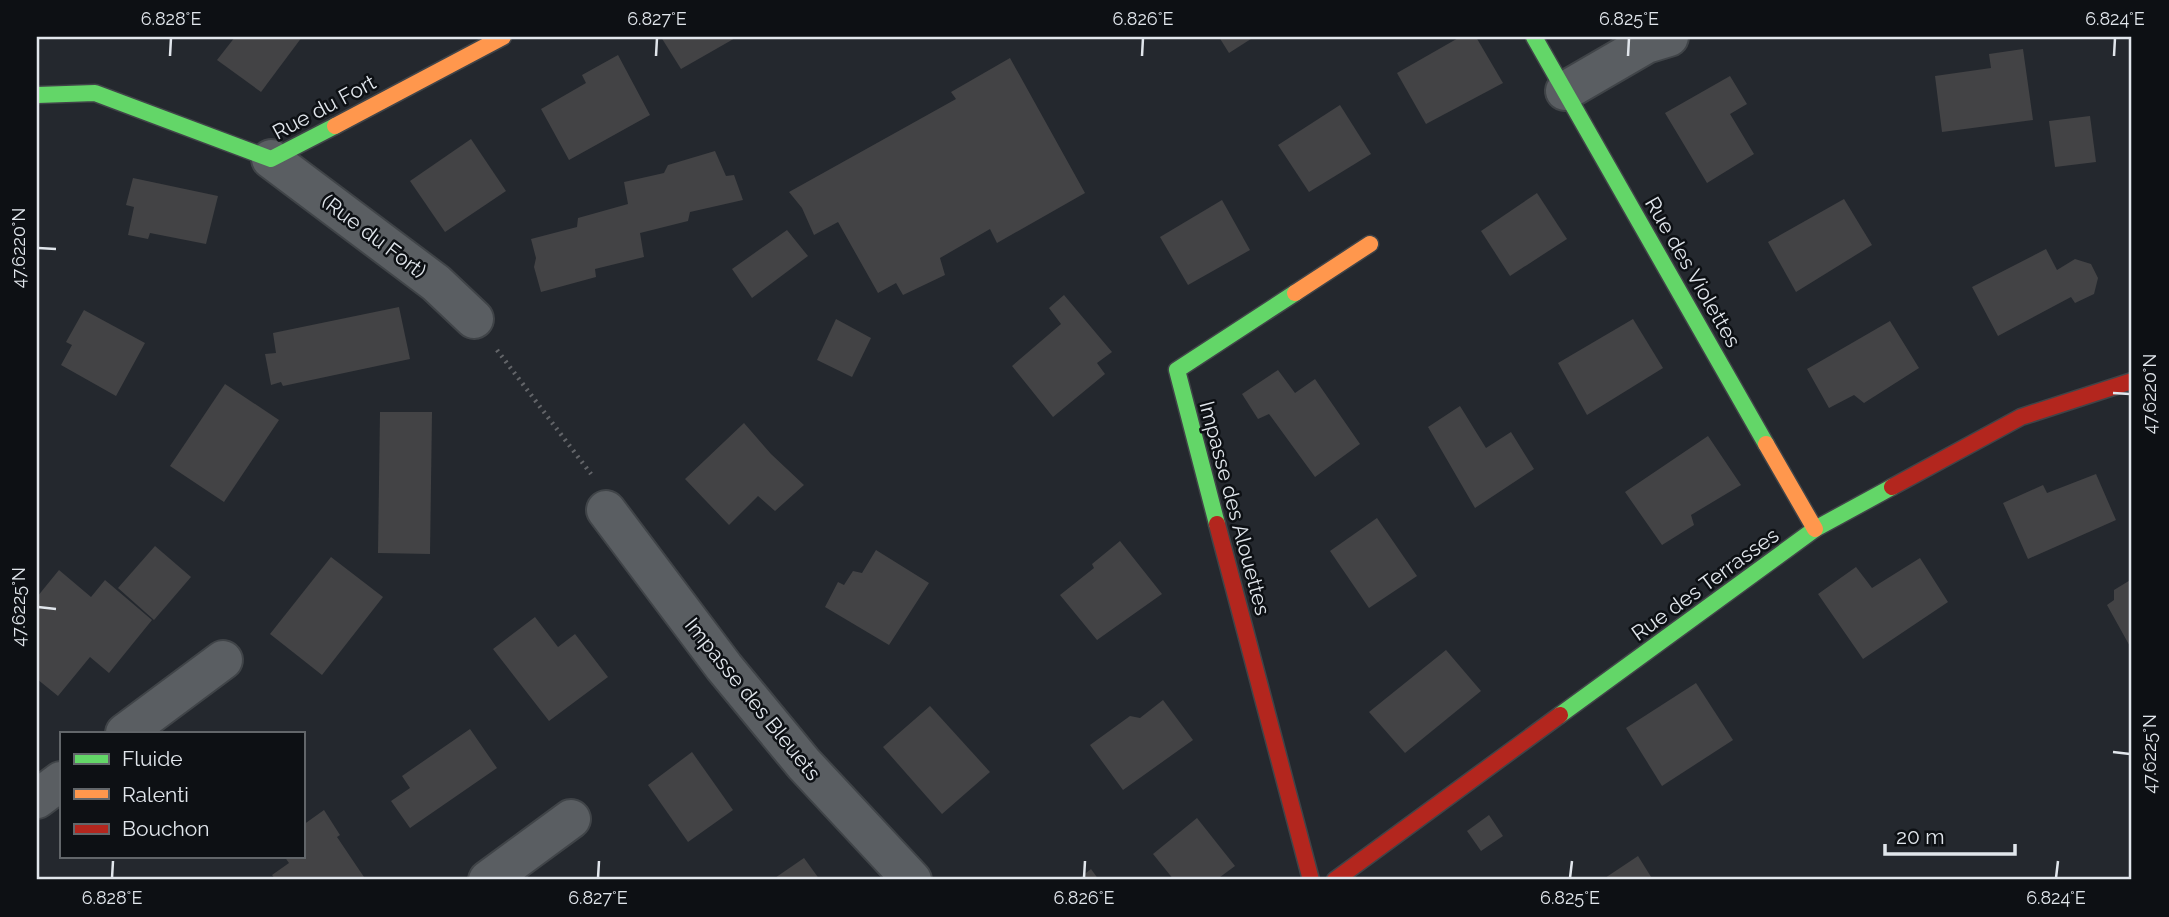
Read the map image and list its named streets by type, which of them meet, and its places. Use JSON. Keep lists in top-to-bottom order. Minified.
{"streets":{"street":["Rue du Fort","(Rue du Fort)","Rue des Violettes","Impasse des Alouettes","Rue des Terrasses","Impasse des Bleuets"]},"crossings":[["Rue du Fort","(Rue du Fort)"],["Rue des Violettes","Rue des Terrasses"]],"legend":["Fluide","Ralenti","Bouchon"],"scale_bar":"20 m","coordinates":["6.828°E","6.827°E","6.826°E","6.825°E","6.824°E","47.6220°N","47.6225°N"]}
